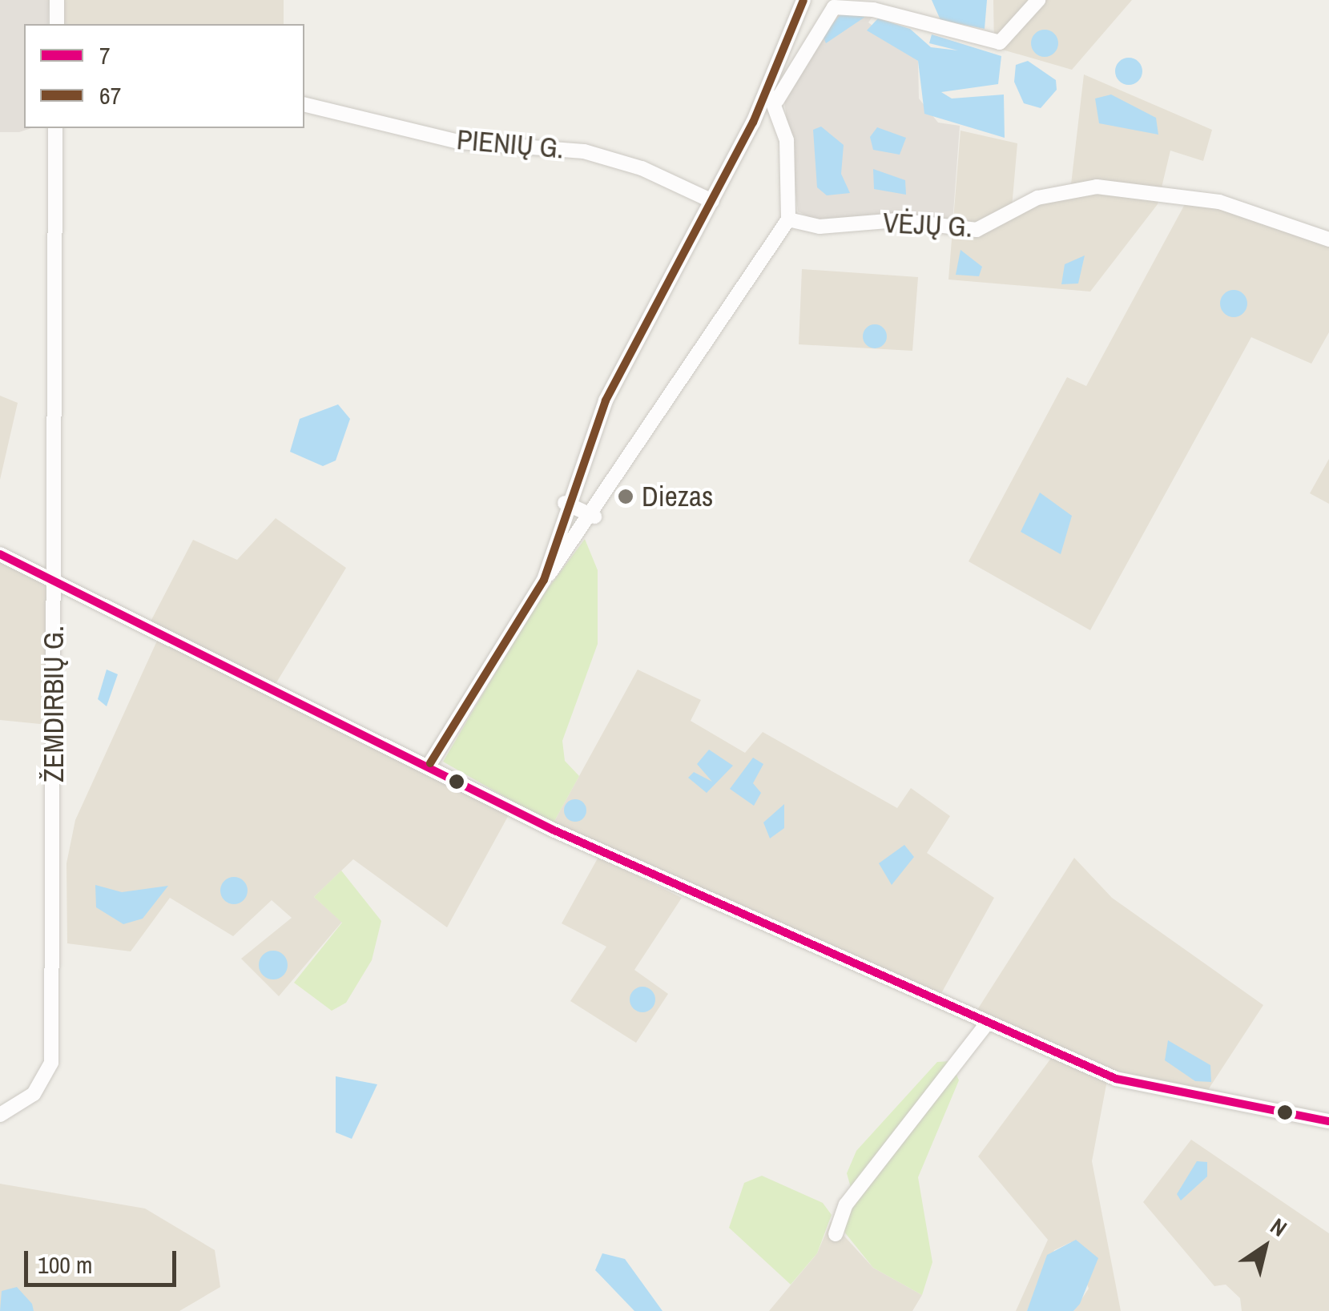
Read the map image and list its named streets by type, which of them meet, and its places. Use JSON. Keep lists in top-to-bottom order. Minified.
{"streets":{"street":["PIENIŲ G.","VĖJŲ G.","ŽEMDIRBIŲ G."]},"places":["Diezas"],"lines":["transit line 67","transit line 7"],"legend":["7","67"],"scale_bar":"100 m","north":"top right"}
